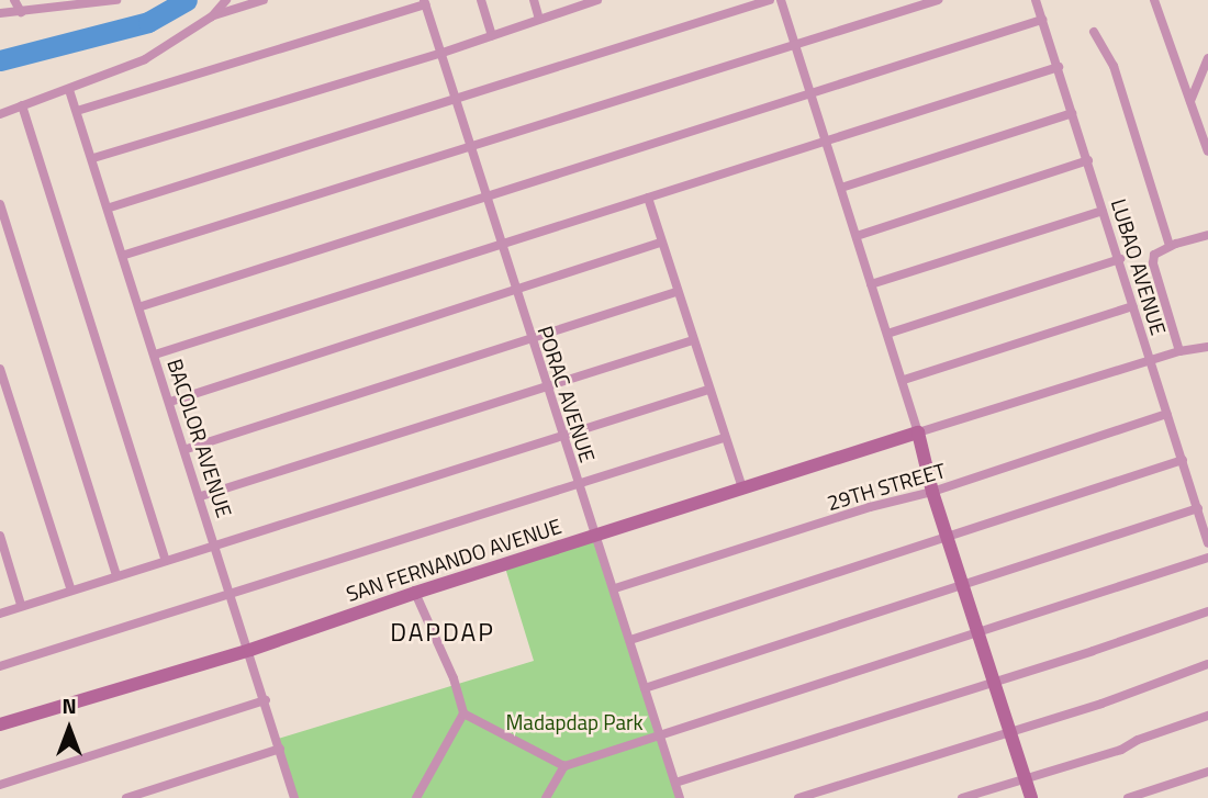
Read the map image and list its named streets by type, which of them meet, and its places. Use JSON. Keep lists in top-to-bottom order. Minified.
{"streets":{"main road":["SAN FERNANDO AVENUE"],"street":["LUBAO AVENUE","PORAC AVENUE","BACOLOR AVENUE","29TH STREET"]},"crossings":[["LUBAO AVENUE","29TH STREET"],["LUBAO AVENUE","SAN FERNANDO AVENUE"],["PORAC AVENUE","29TH STREET"],["PORAC AVENUE","SAN FERNANDO AVENUE"],["BACOLOR AVENUE","SAN FERNANDO AVENUE"]],"districts":["DAPDAP"],"parks":["Madapdap Park"],"north":"top"}
